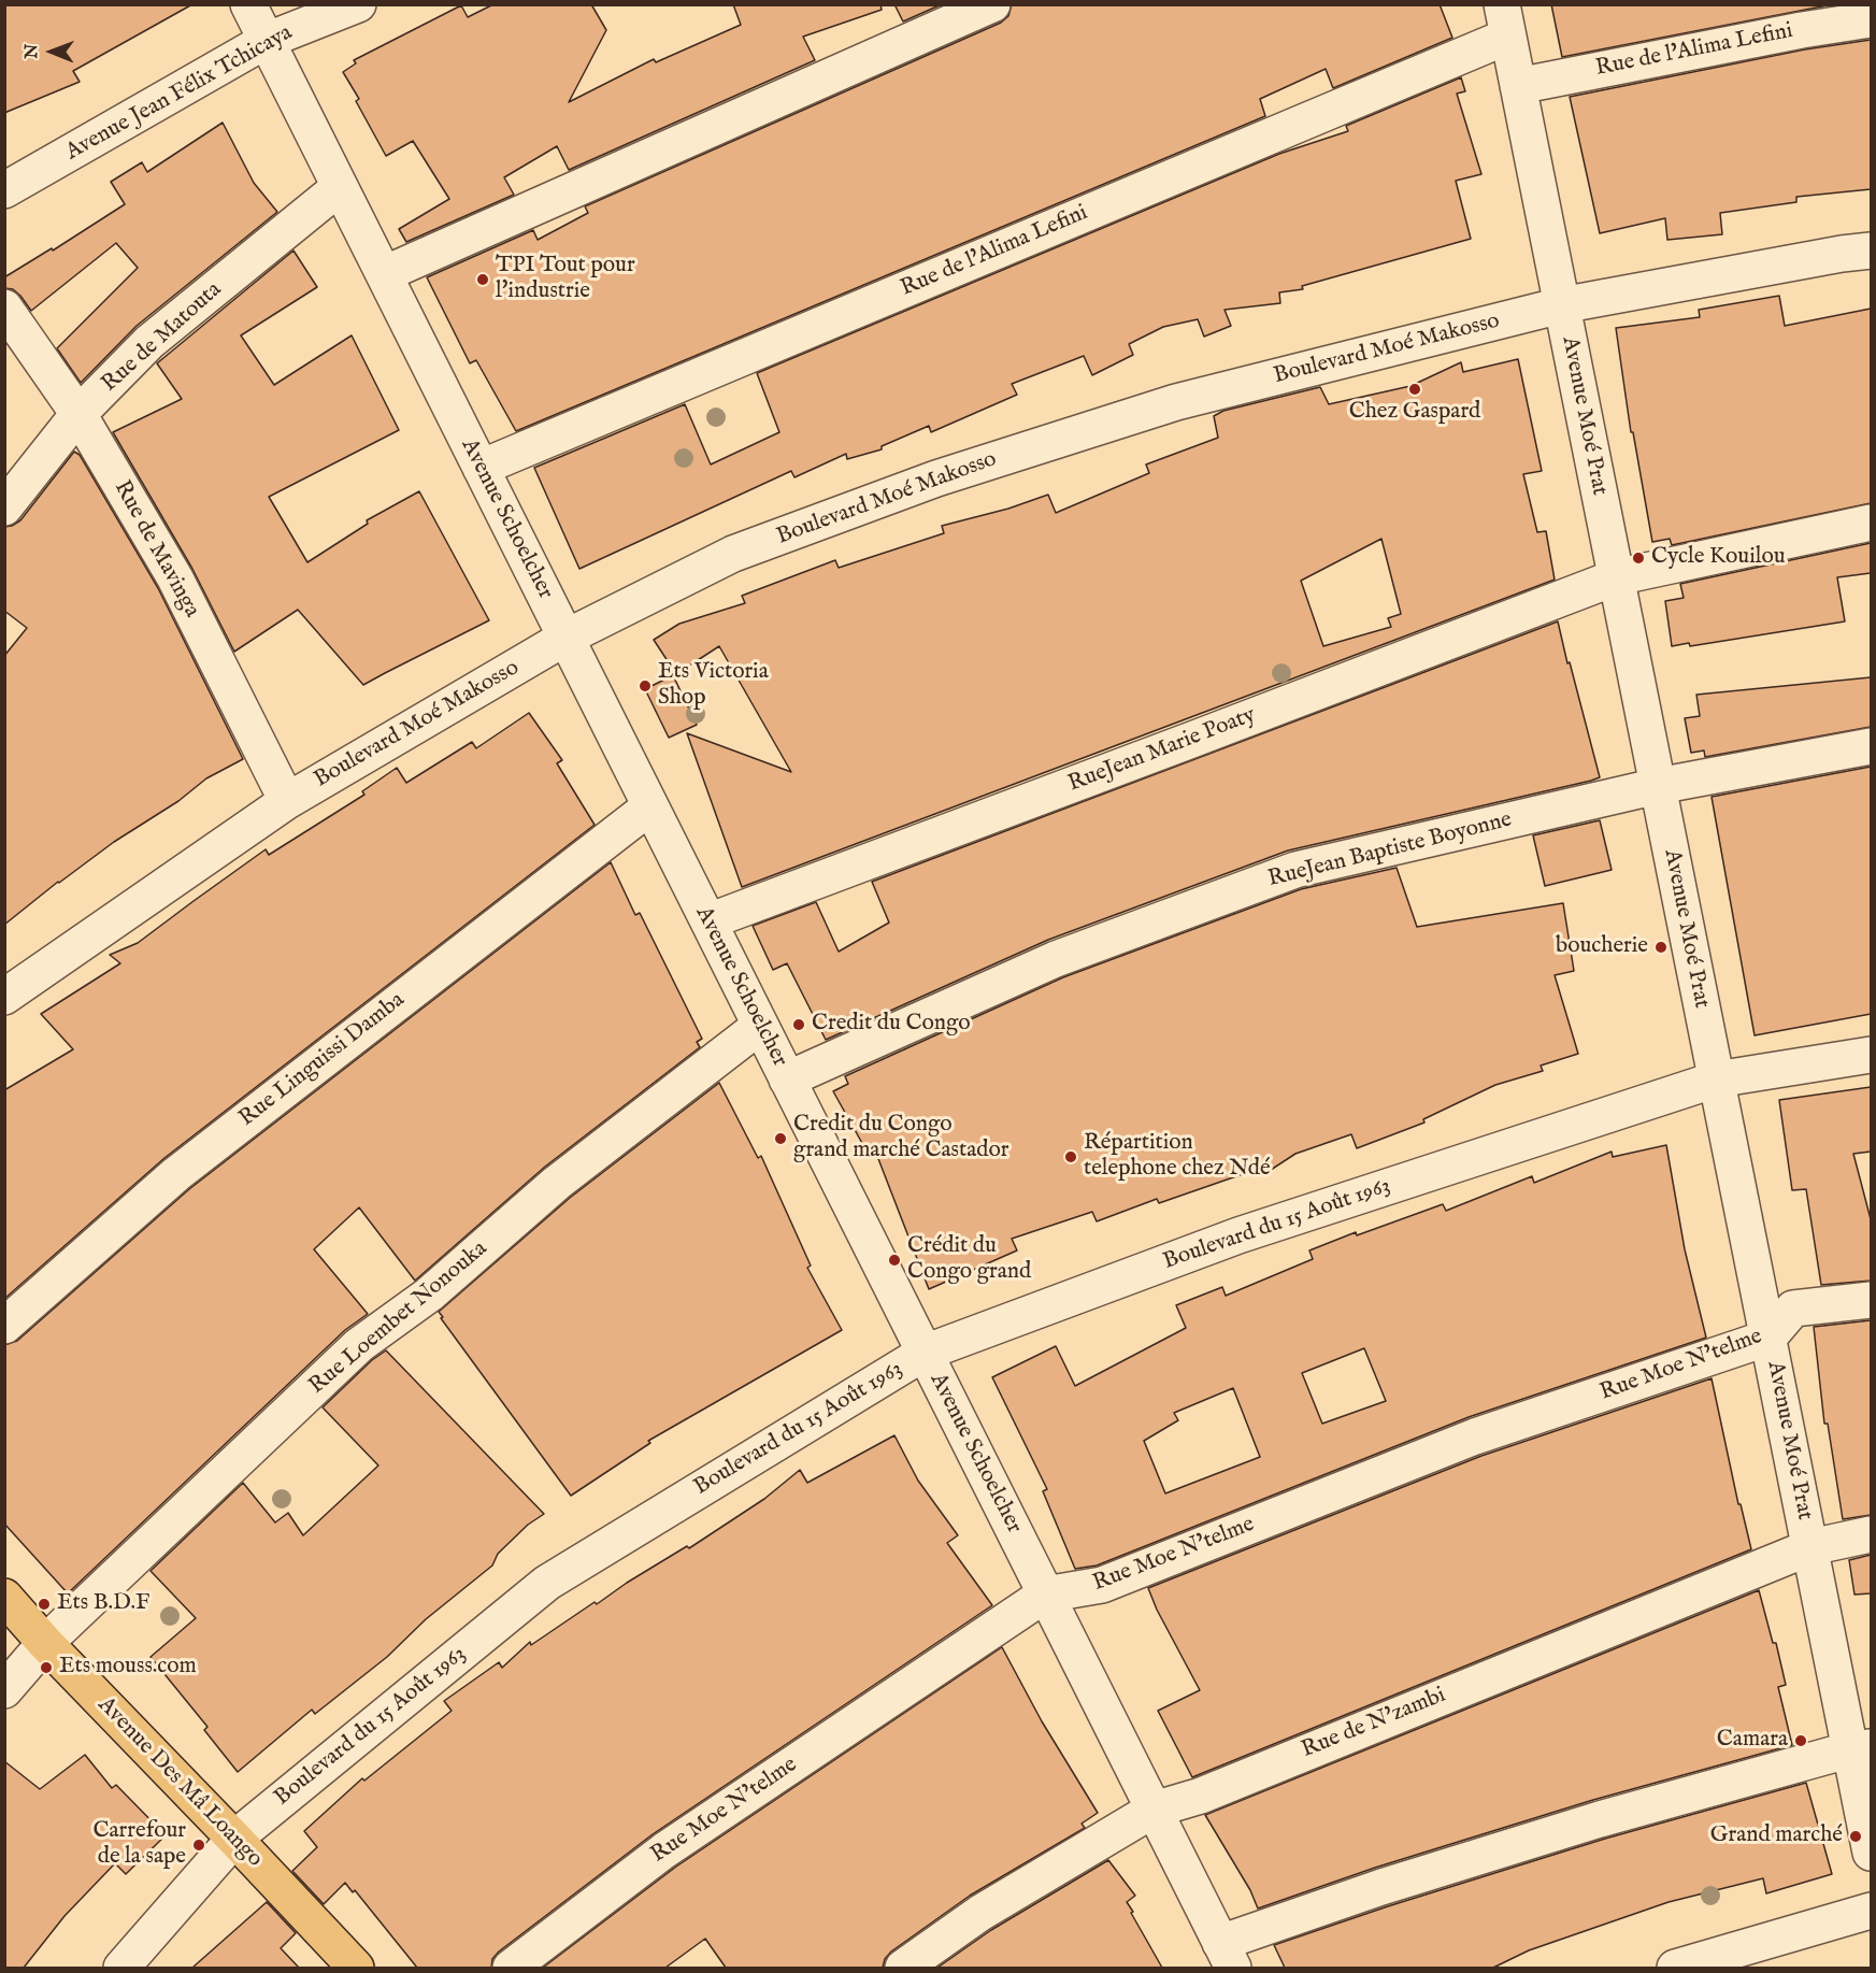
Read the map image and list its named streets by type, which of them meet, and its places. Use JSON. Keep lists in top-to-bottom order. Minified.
{"streets":{"main road":["Avenue Des Mâ Loango"],"street":["Rue de l'Alima Lefini","Avenue Jean Félix Tchicaya","Rue de Matouta","Boulevard Moé Makosso","Avenue Moé Prat","Avenue Schoelcher","Rue de Mavinga","RueJean Marie Poaty","RueJean Baptiste Boyonne","Rue Linguissi Damba","Boulevard du 15 Août 1963","Rue Loembet Nonouka","Rue Moe N'telme","Rue de N'zambi"]},"crossings":[["Rue de l'Alima Lefini","Avenue Moé Prat"],["Rue de l'Alima Lefini","Avenue Schoelcher"],["Avenue Jean Félix Tchicaya","Avenue Schoelcher"],["Rue de Matouta","Avenue Schoelcher"],["Rue de Matouta","Rue de Mavinga"],["Boulevard Moé Makosso","Avenue Moé Prat"],["Boulevard Moé Makosso","Avenue Schoelcher"],["Boulevard Moé Makosso","Rue de Mavinga"],["Avenue Moé Prat","RueJean Marie Poaty"],["Avenue Moé Prat","RueJean Baptiste Boyonne"],["Avenue Moé Prat","Boulevard du 15 Août 1963"],["Avenue Moé Prat","Rue Moe N'telme"],["Avenue Moé Prat","Rue de N'zambi"],["Avenue Schoelcher","RueJean Marie Poaty"],["Avenue Schoelcher","RueJean Baptiste Boyonne"],["Avenue Schoelcher","Rue Linguissi Damba"],["Avenue Schoelcher","Boulevard du 15 Août 1963"],["Avenue Schoelcher","Rue Loembet Nonouka"],["Avenue Schoelcher","Rue Moe N'telme"],["Avenue Schoelcher","Rue de N'zambi"],["Boulevard du 15 Août 1963","Avenue Des Mâ Loango"],["Rue Loembet Nonouka","Avenue Des Mâ Loango"]],"places":["TPI Tout pour l'industrie","Chez Gaspard","Cycle Kouilou","Ets Victoria Shop","boucherie","Credit du Congo","Credit du Congo grand marché Castador","Répartition telephone chez Ndé","Crédit du Congo grand","Ets B.D.F","Ets mouss.com","Camara","Grand marché","Carrefour de la sape"],"north":"left"}
